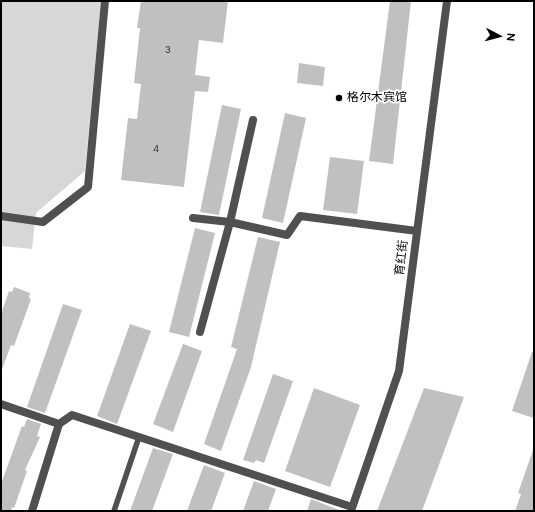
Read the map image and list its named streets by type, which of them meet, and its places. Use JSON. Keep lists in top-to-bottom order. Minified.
{"streets":{"street":["育红街"]},"places":["格尔木宾馆"],"house_numbers":["3","4"],"north":"right"}
